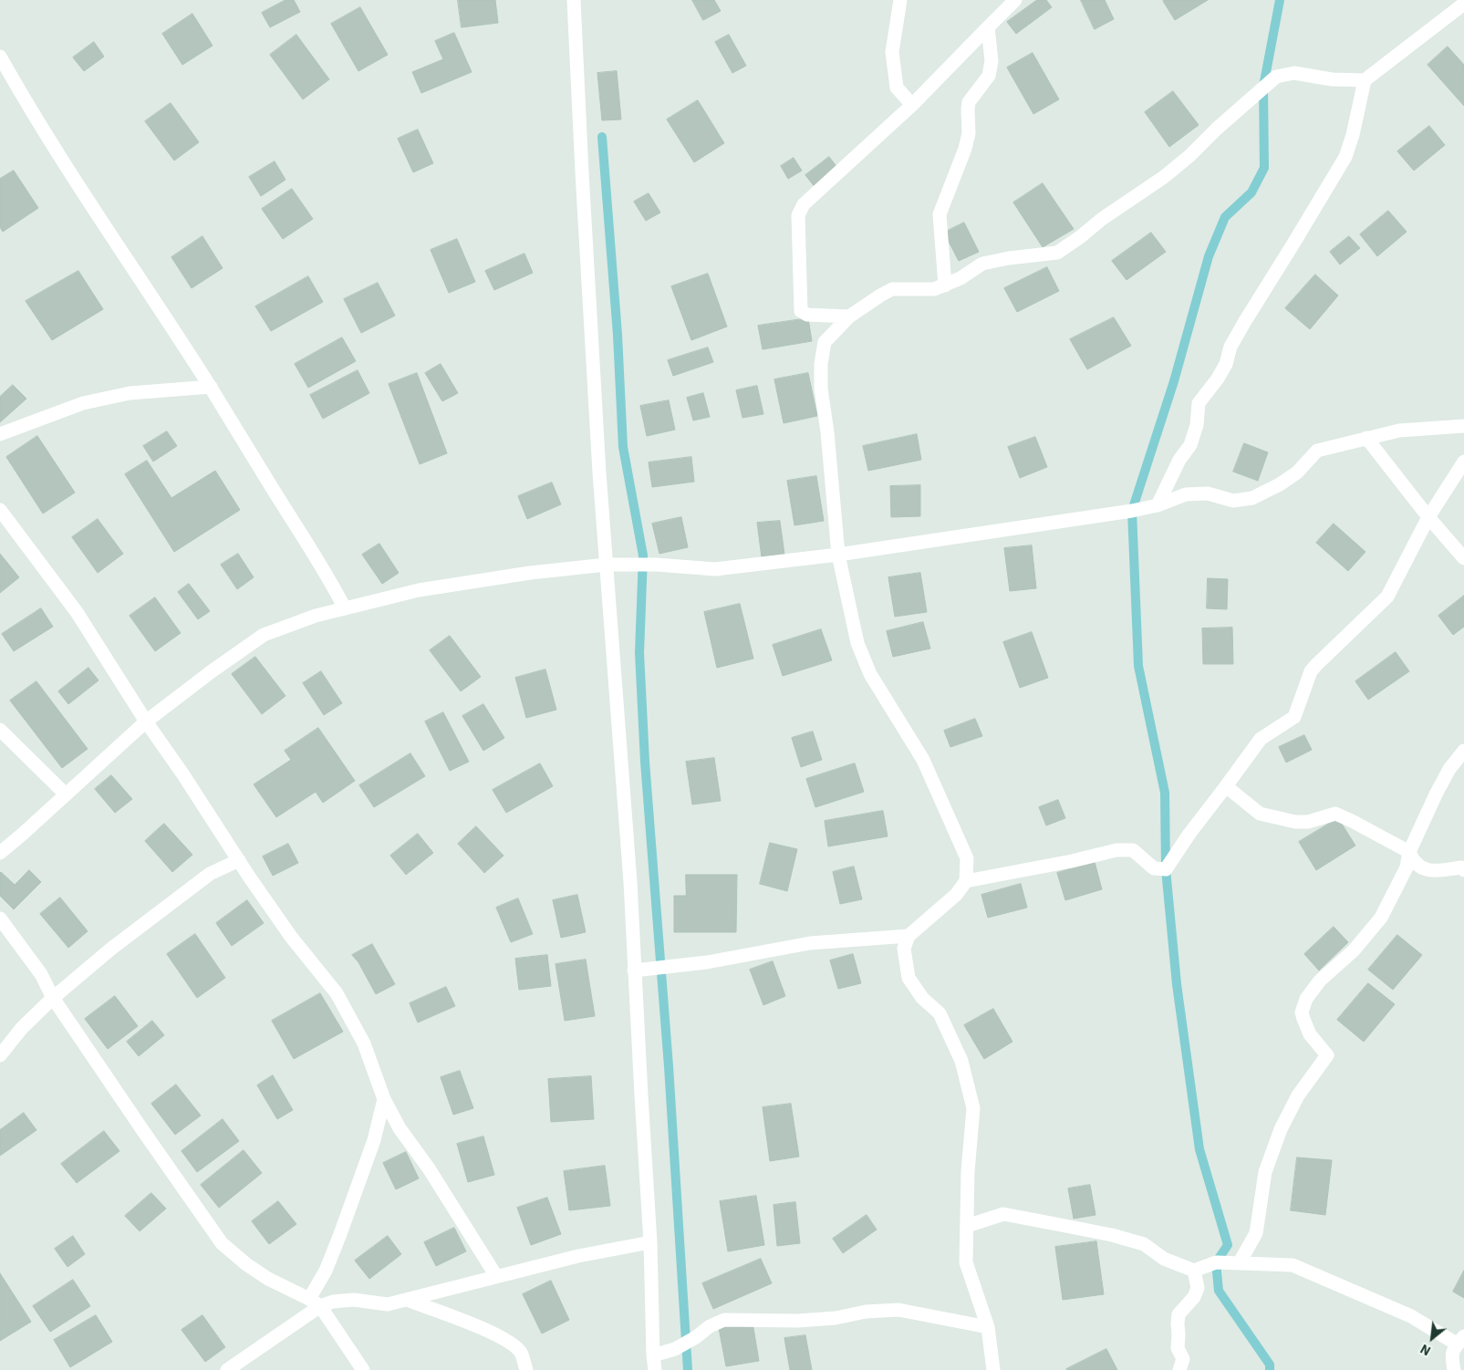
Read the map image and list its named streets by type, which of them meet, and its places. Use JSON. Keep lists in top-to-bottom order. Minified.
{"north":"bottom left"}
